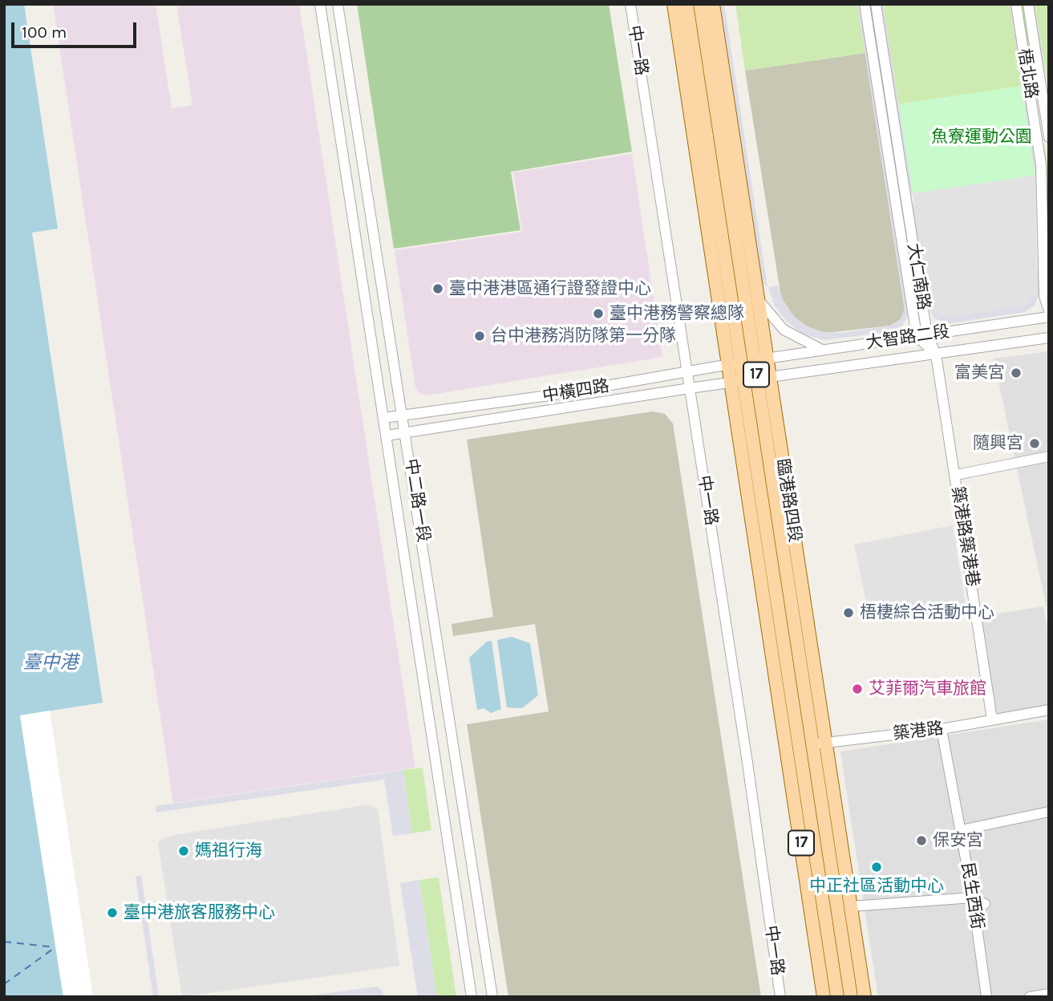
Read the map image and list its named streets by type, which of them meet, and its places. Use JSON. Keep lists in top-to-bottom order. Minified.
{"streets":{"main road":["17","臨港路四段"],"street":["中一路","梧北路","大仁南路","大智路二段","中橫四路","中二路一段","築港路築港巷","築港路","民生西街"]},"crossings":[["中一路","中橫四路"],["大仁南路","大智路二段"],["大仁南路","築港路築港巷"],["大智路二段","中橫四路"],["大智路二段","臨港路四段"],["大智路二段","築港路築港巷"],["中橫四路","中二路一段"],["中橫四路","臨港路四段"],["臨港路四段","築港路"],["築港路築港巷","築港路"],["築港路","民生西街"]],"water":["臺中港"],"parks":["魚寮運動公園"],"places":["臺中港港區通行證發證中心","臺中港務警察總隊","台中港務消防隊第一分隊","富美宮","隨興宮","梧棲綜合活動中心","艾菲爾汽車旅館","保安宮","媽祖行海","中正社區活動中心","臺中港旅客服務中心"],"scale_bar":"100 m"}
